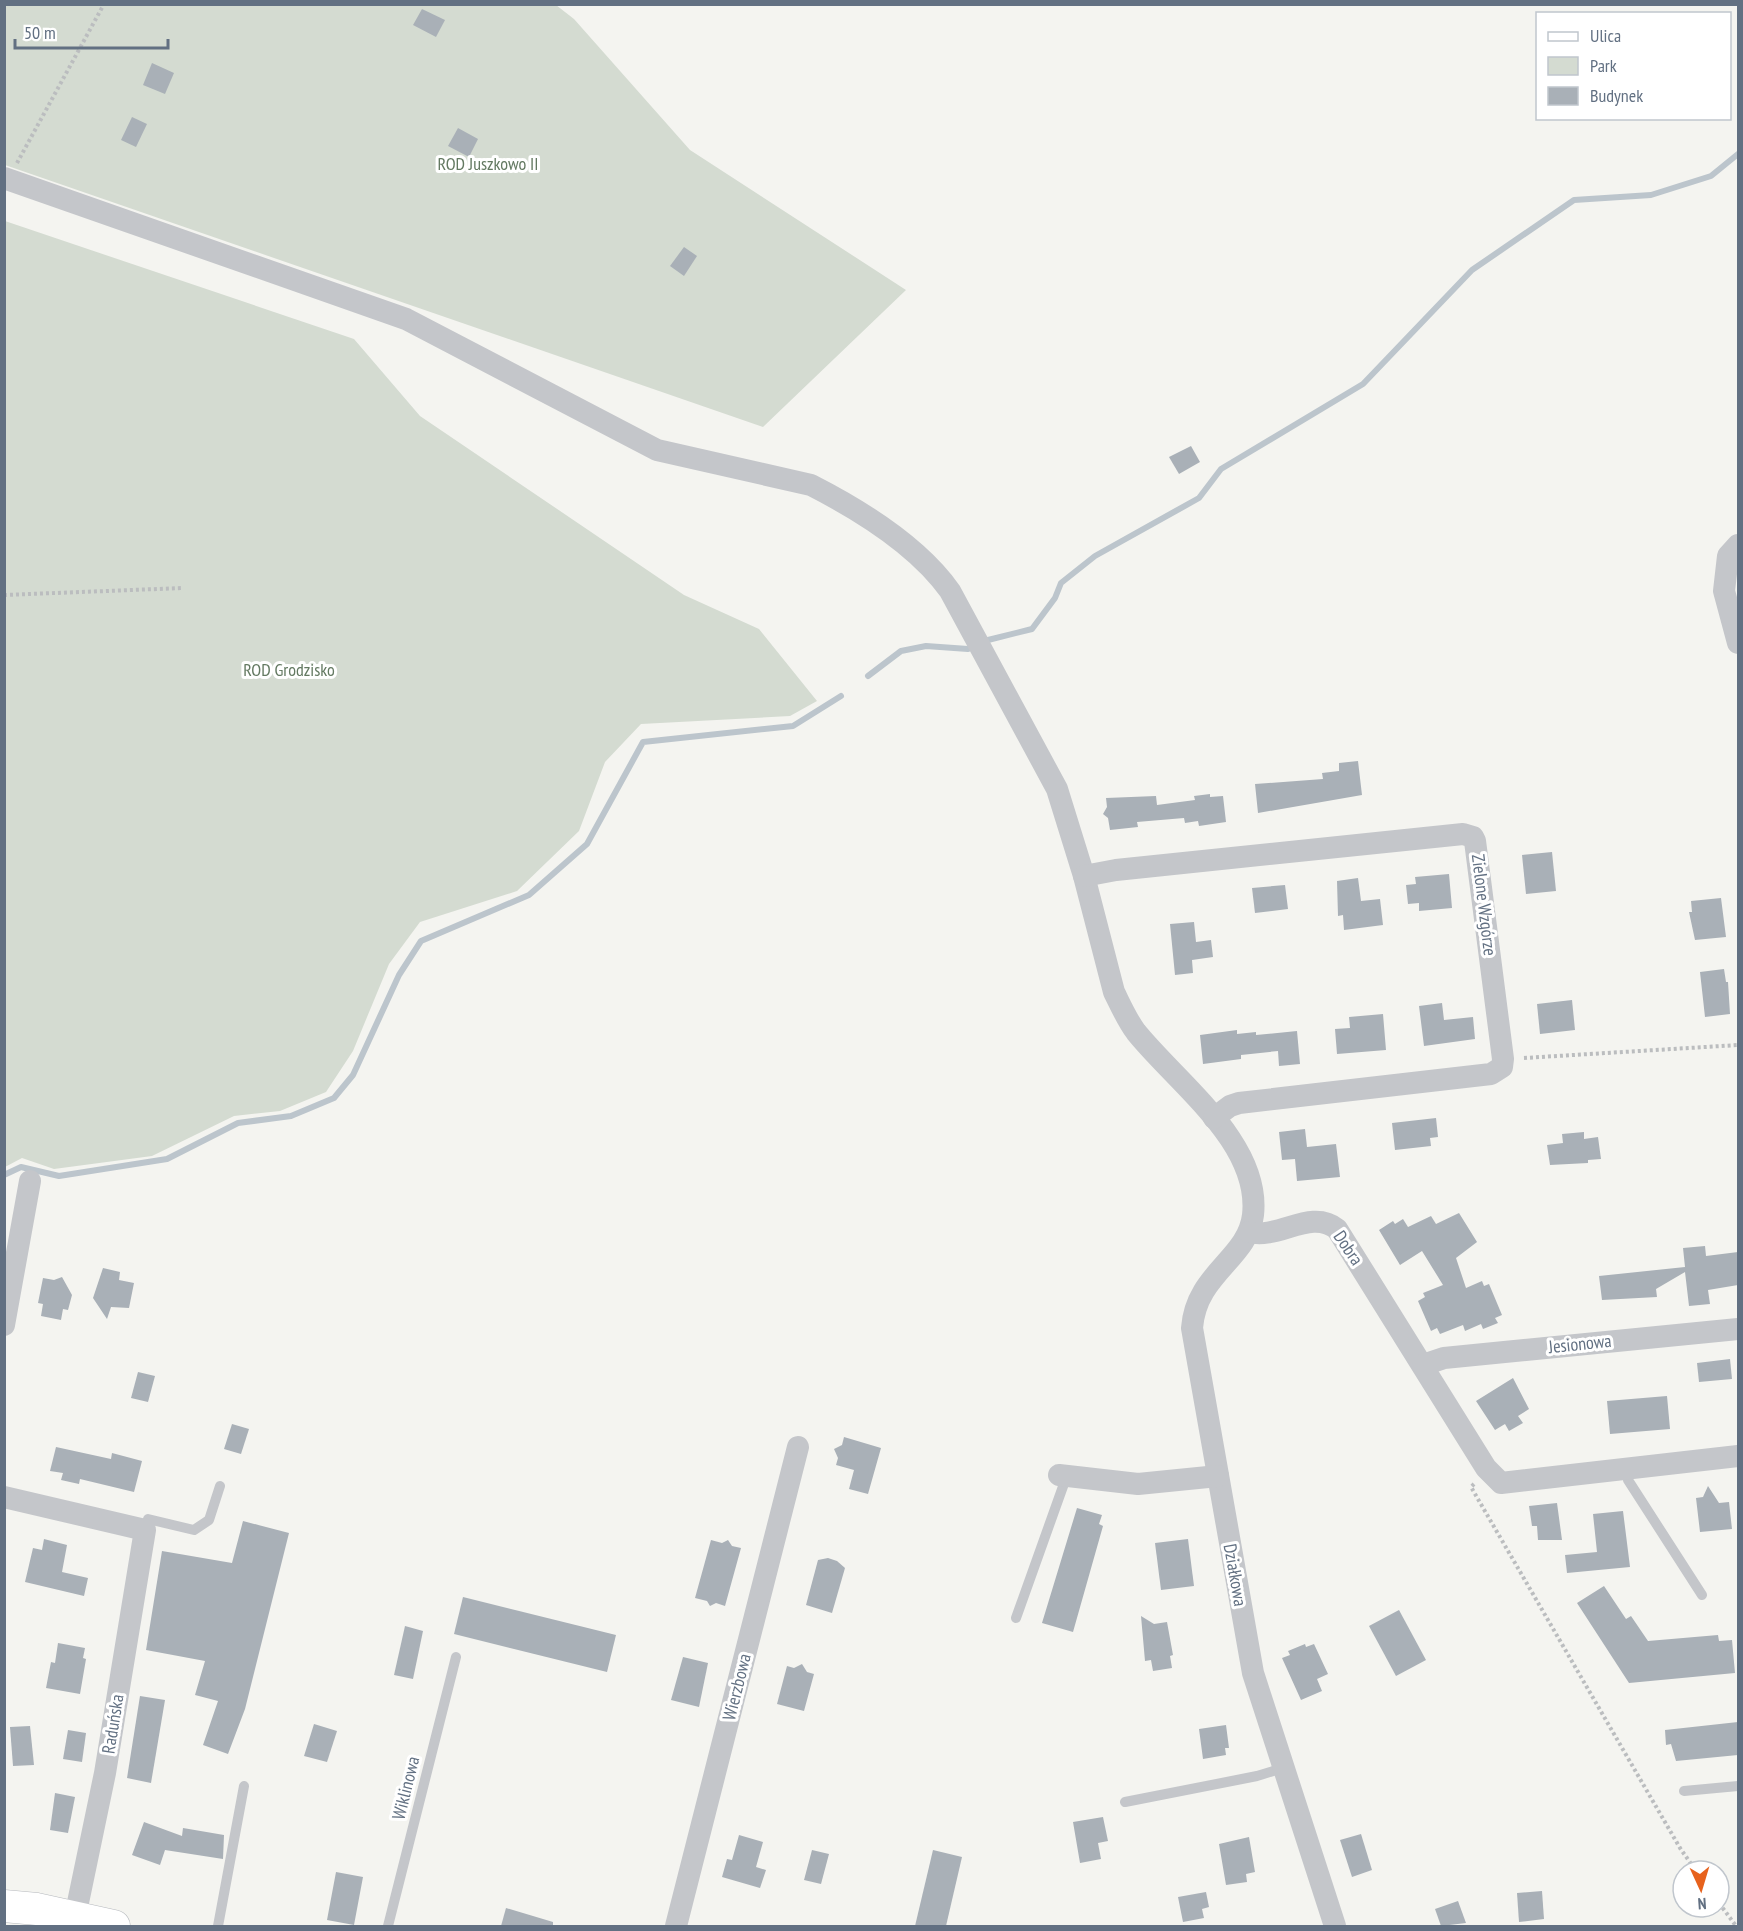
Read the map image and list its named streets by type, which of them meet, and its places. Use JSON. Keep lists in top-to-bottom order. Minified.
{"streets":{"street":["Zielone Wzgórze","Dobra","Jesionowa","Działkowa","Wierzbowa","Raduńska"],"lane":["Wiklinowa"]},"crossings":[["Dobra","Jesionowa"],["Dobra","Działkowa"]],"parks":["ROD Juszkowo II","ROD Grodzisko"],"legend":["Ulica","Park","Budynek"],"scale_bar":"50 m","north":"bottom"}
